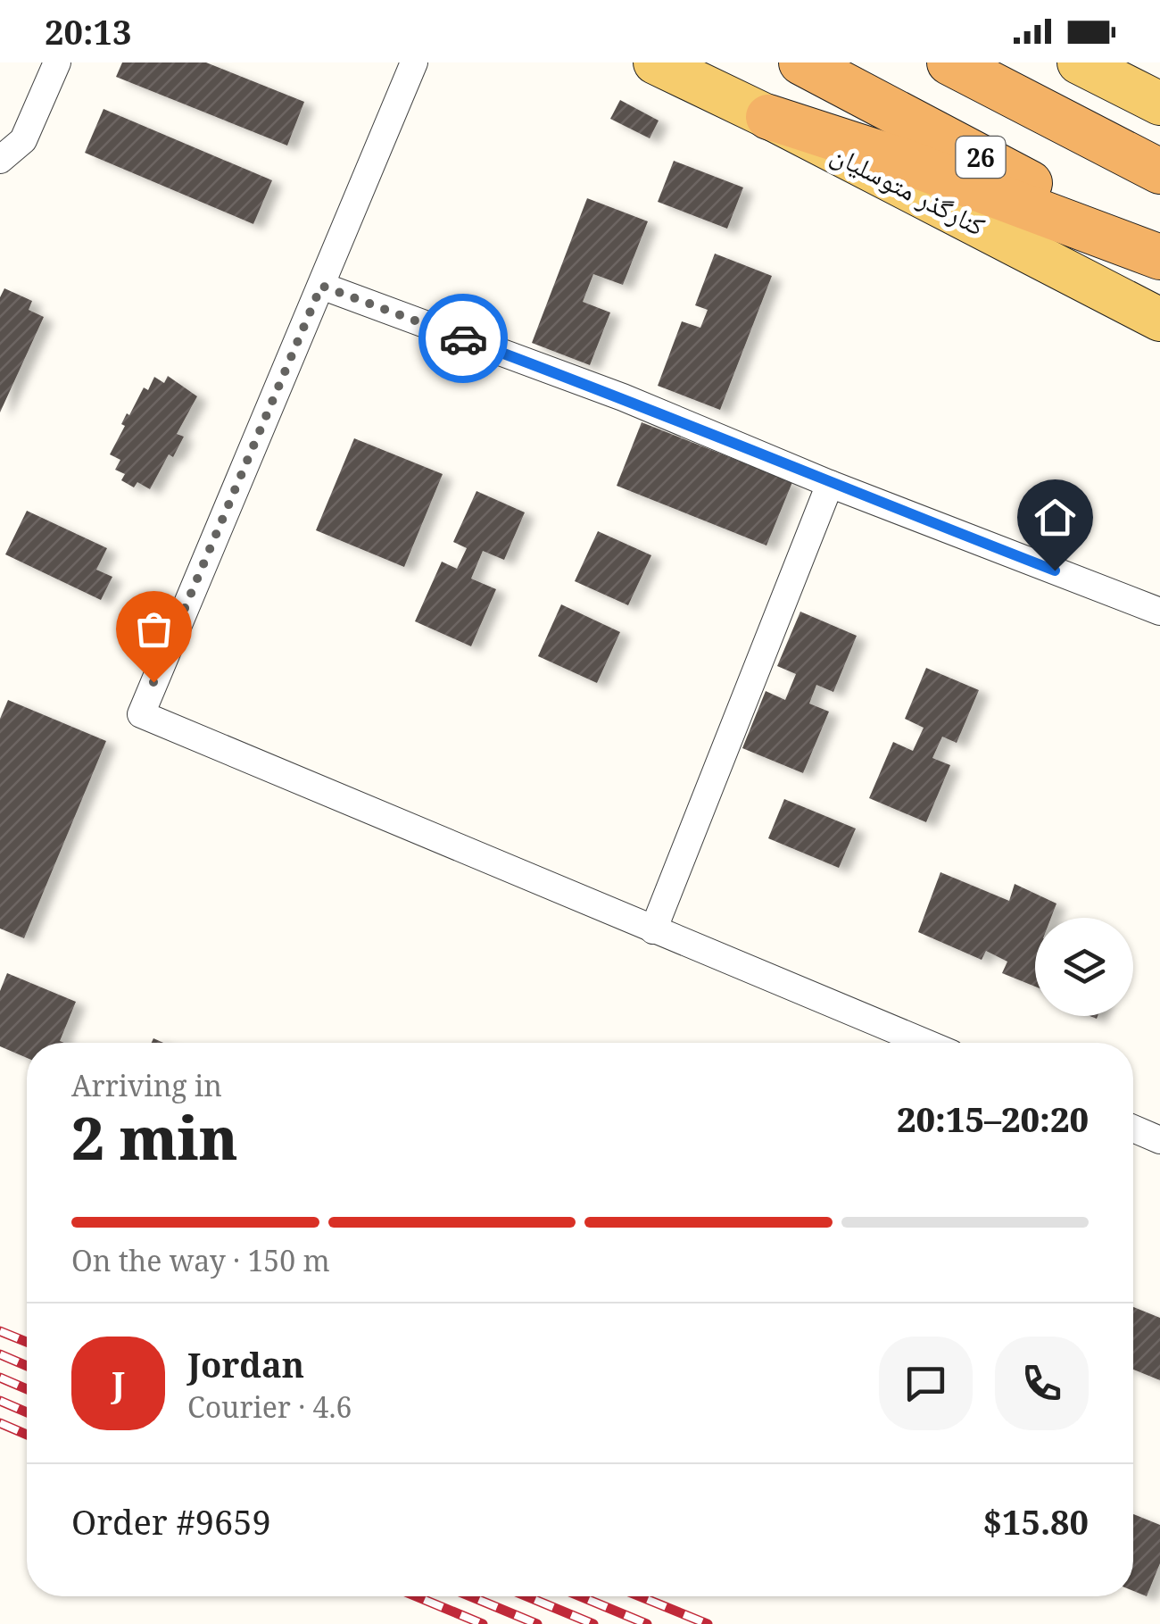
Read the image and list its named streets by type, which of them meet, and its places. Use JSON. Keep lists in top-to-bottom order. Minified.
{"streets":{"highway":["26"],"main road":["کنارگذر متوسلیان"]},"page":{"status":"20:13","heading":["2 min","Arriving in","20:15–20:20"],"panel":["Jordan","Courier · 4.6","Order #9659","$15.80"],"bar":"On the way · 150 m","round":"J"}}
